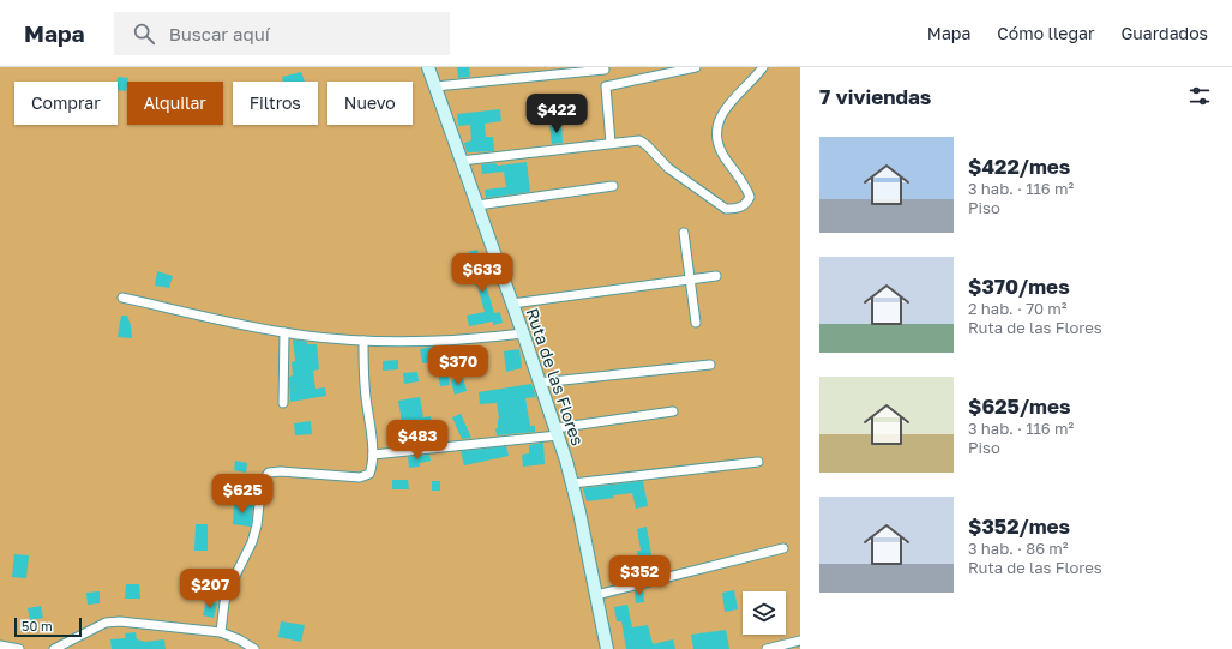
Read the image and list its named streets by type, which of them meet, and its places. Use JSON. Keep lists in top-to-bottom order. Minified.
{"streets":{"main road":["Ruta de las Flores"]},"scale_bar":"50 m","page":{"header":"Mapa","search":"Buscar aquí","nav":["Mapa","Cómo llegar","Guardados"],"heading":"7 viviendas","chip":["Comprar","Alquilar","Filtros","Nuevo"],"price":["$422","$633","$370","$483","$625","$352","$207"],"list":[{"name":"$422/mes","note":"3 hab. · 116 m² · Piso"},{"name":"$370/mes","note":"2 hab. · 70 m² · Ruta de las Flores"},{"name":"$625/mes","note":"3 hab. · 116 m² · Piso"},{"name":"$352/mes","note":"3 hab. · 86 m² · Ruta de las Flores"}],"scale":"50 m"}}
